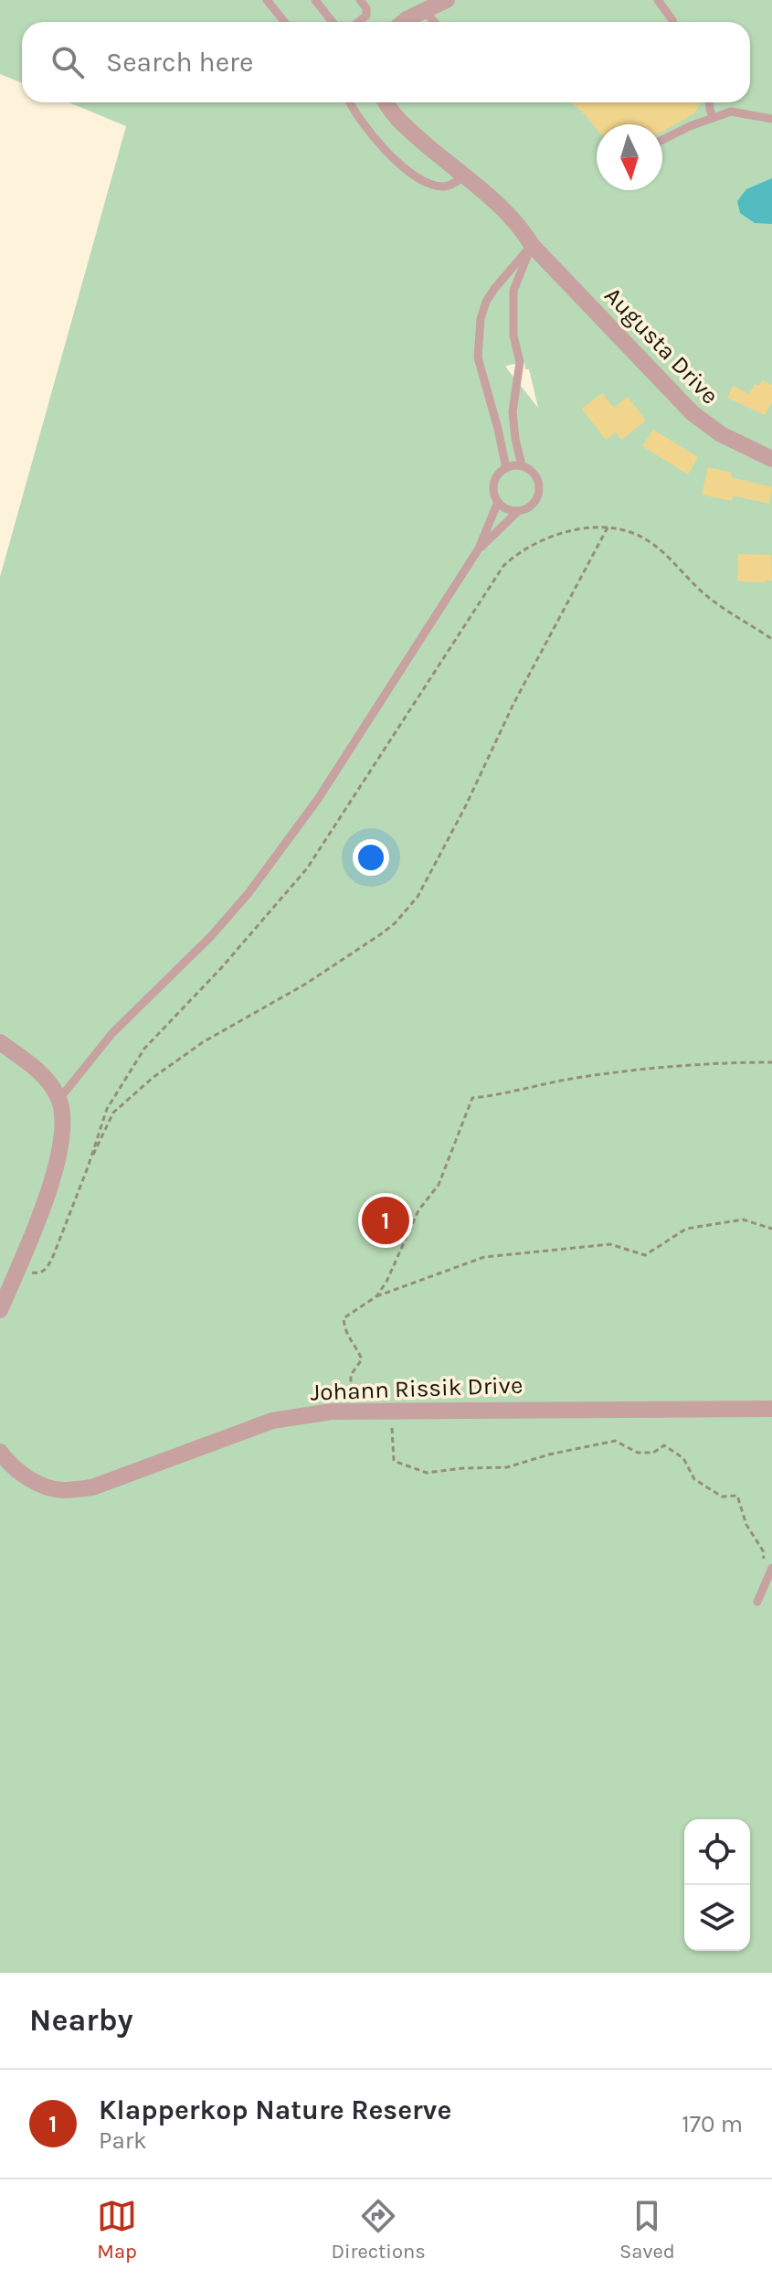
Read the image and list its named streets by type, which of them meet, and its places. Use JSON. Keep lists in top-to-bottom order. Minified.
{"streets":{"street":["Augusta Drive","Johann Rissik Drive"]},"north":"bottom","page":{"search":"Search here","pins":"1","heading":"Nearby","list":[{"mark":"1","name":"Klapperkop Nature Reserve","note":"Park","value":"170 m"}],"nav":["Map","Directions","Saved"]}}
